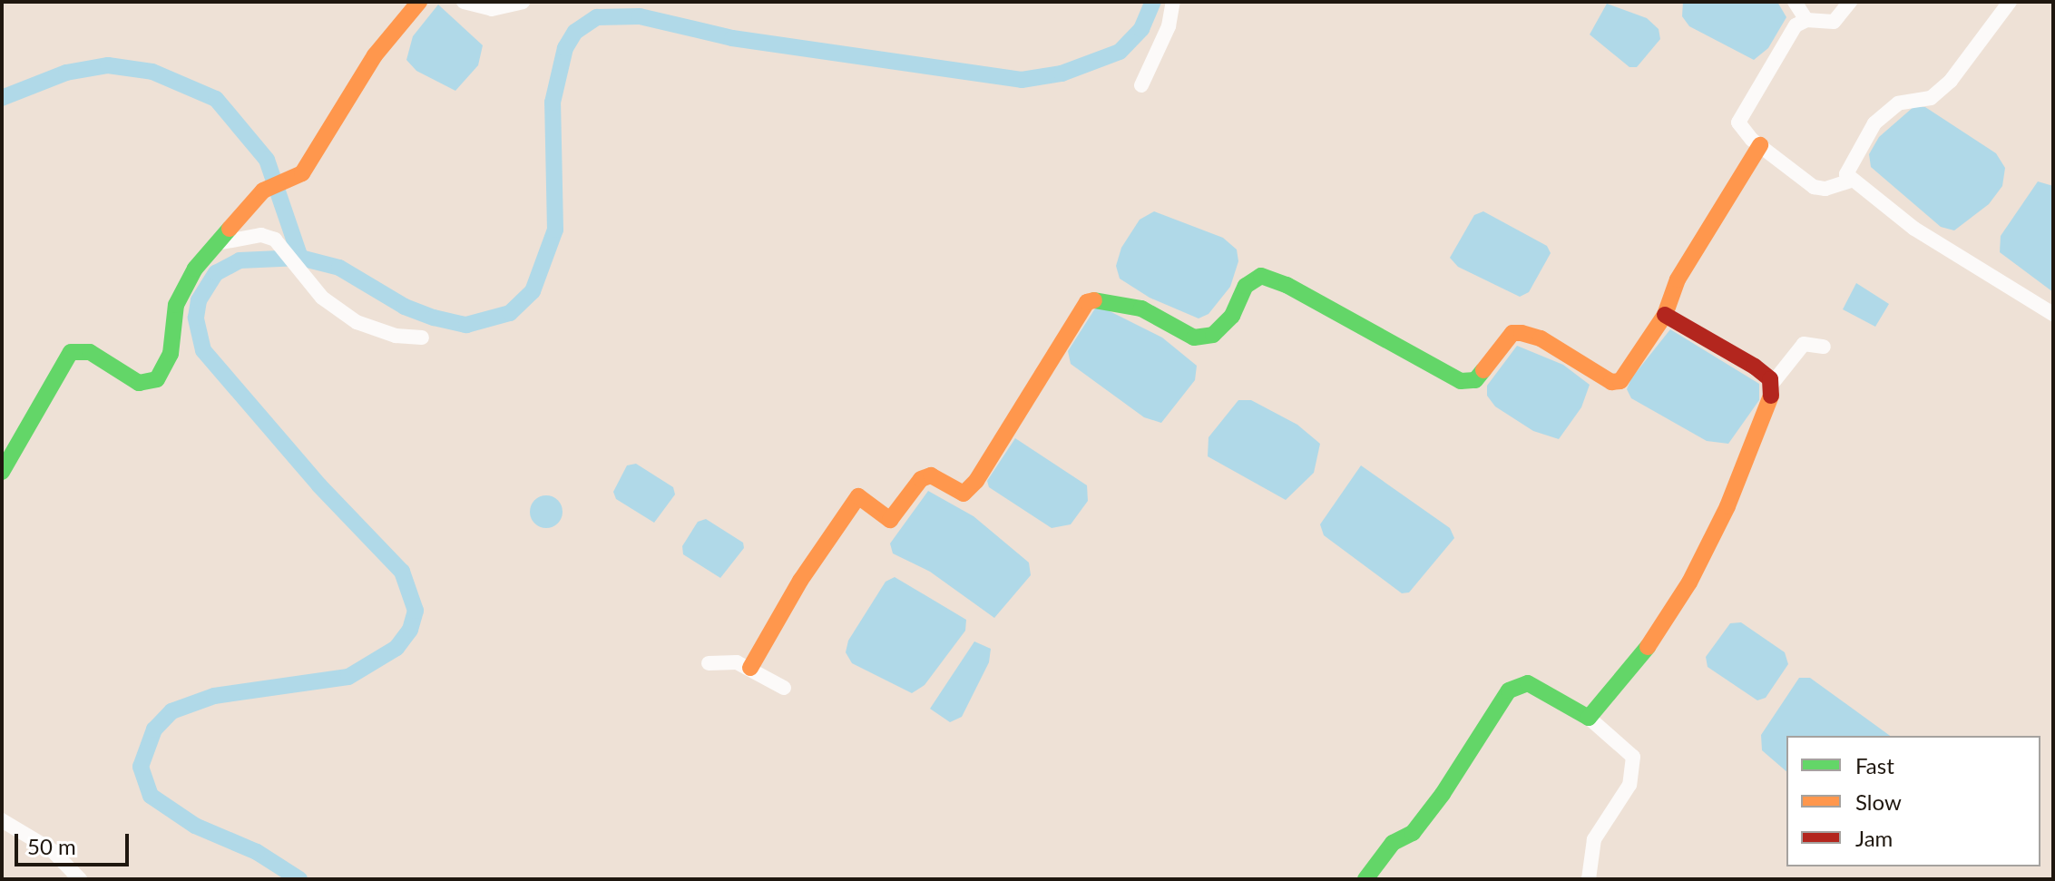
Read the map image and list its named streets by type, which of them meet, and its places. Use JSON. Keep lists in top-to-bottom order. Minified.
{"legend":["Fast","Slow","Jam"],"scale_bar":"50 m"}
